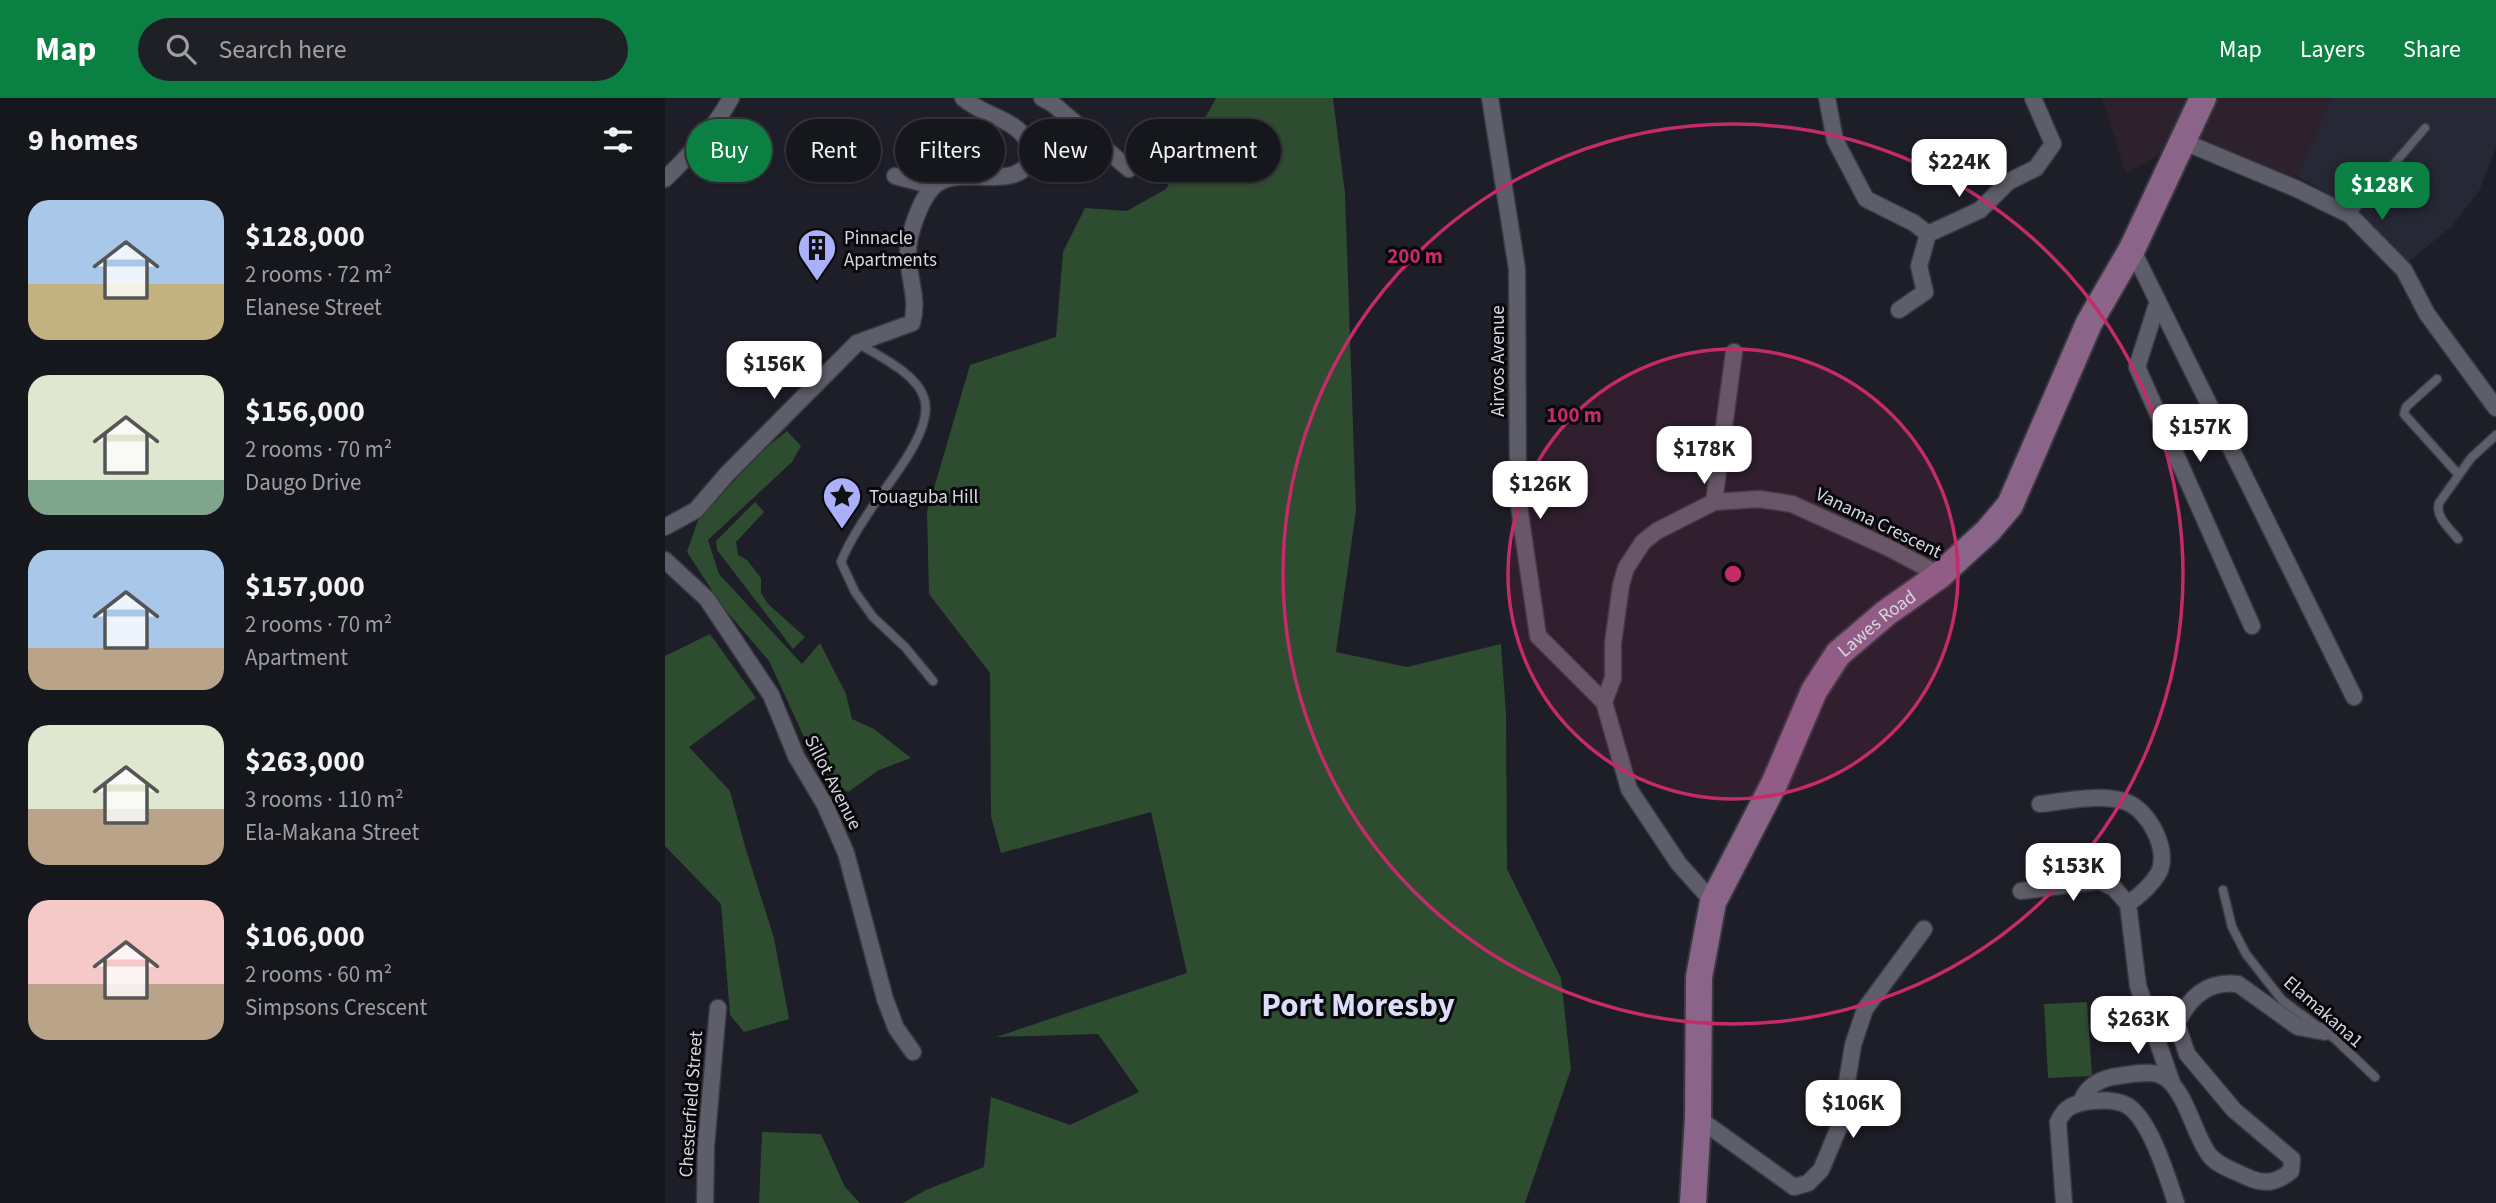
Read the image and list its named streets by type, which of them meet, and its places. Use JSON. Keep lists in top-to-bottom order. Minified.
{"streets":{"main road":["Lawes Road"],"street":["Airvos Avenue","Vanama Crescent","Sillot Avenue","Chesterfield Street"],"lane":["Elamakana1"]},"crossings":[["Airvos Avenue","Vanama Crescent"],["Airvos Avenue","Lawes Road"],["Vanama Crescent","Lawes Road"]],"districts":["Port Moresby"],"places":{"building":["Pinnacle Apartments"],"place":["Touaguba Hill"]},"page":{"header":"Map","search":"Search here","nav":["Map","Layers","Share"],"heading":"9 homes","chip":["Buy","Rent","Filters","New","Apartment"],"price":["$224K","$128K","$156K","$157K","$178K","$126K","$153K","$263K","$106K"],"list":[{"name":"$128,000","note":"2 rooms · 72 m² · Elanese Street"},{"name":"$156,000","note":"2 rooms · 70 m² · Daugo Drive"},{"name":"$157,000","note":"2 rooms · 70 m² · Apartment"},{"name":"$263,000","note":"3 rooms · 110 m² · Ela-Makana Street"},{"name":"$106,000","note":"2 rooms · 60 m² · Simpsons Crescent"}]},"rings":["200 m","100 m"]}
